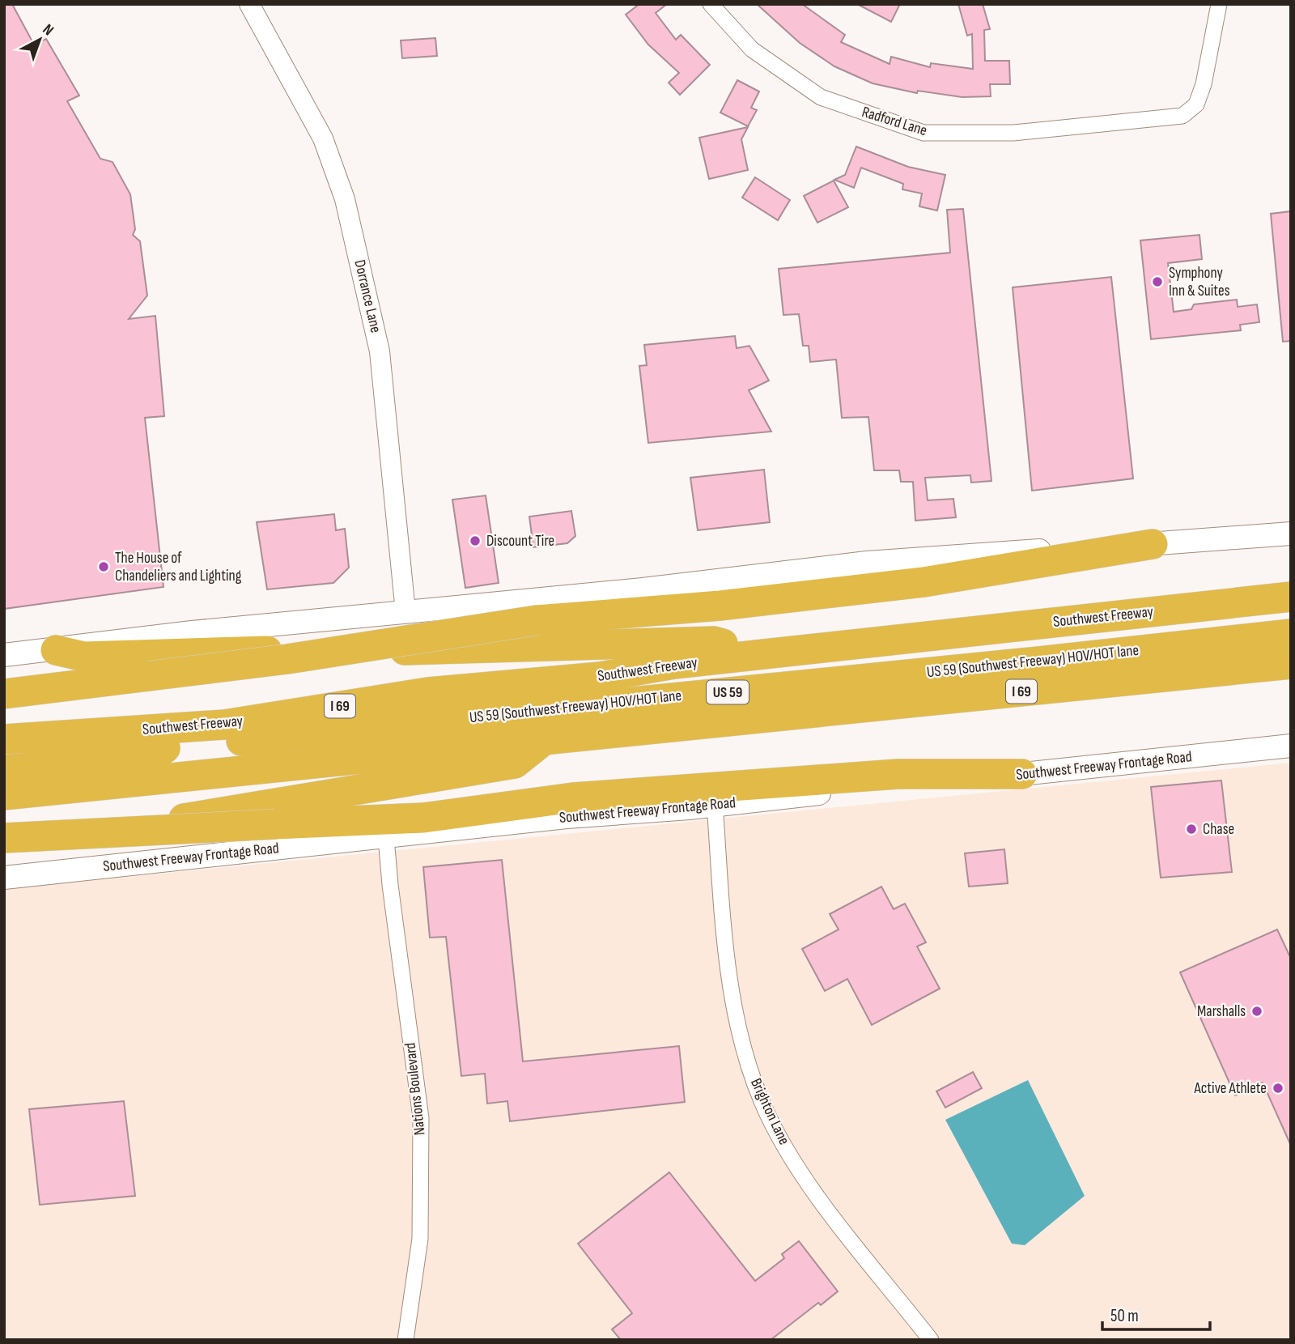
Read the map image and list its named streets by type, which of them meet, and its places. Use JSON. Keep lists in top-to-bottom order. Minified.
{"streets":{"highway":["Southwest Freeway","US 59 (Southwest Freeway) HOV/HOT lane","I 69","US 59"],"main road":["Southwest Freeway Frontage Road"],"street":["Radford Lane","Dorrance Lane","Nations Boulevard","Brighton Lane"]},"crossings":[["Southwest Freeway","US 59 (Southwest Freeway) HOV/HOT lane"],["Southwest Freeway Frontage Road","Nations Boulevard"],["Southwest Freeway Frontage Road","Brighton Lane"]],"places":["Symphony Inn & Suites","Discount Tire","The House of Chandeliers and Lighting","Chase","Marshalls","Active Athlete"],"scale_bar":"50 m","north":"top right"}
